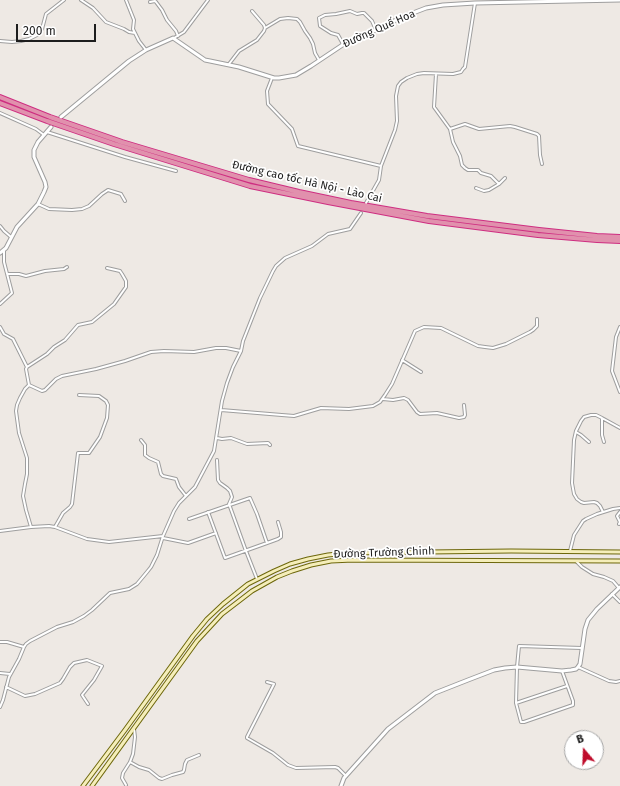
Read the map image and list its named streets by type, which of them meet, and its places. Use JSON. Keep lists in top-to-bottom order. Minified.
{"streets":{"highway":["Đường cao tốc Hà Nội - Lào Cai"],"main road":["Đường Trường Chinh"],"street":["Đường Quế Hoa"]},"scale_bar":"200 m","north":"top"}
